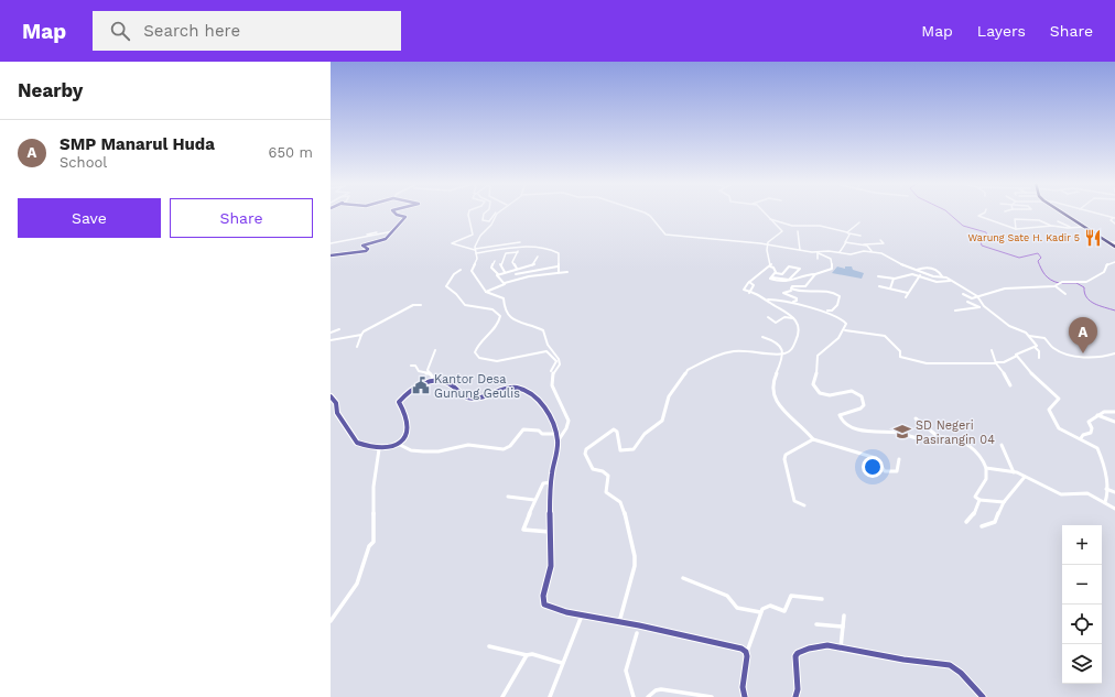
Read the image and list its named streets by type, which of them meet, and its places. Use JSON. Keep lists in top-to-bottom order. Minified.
{"places":{"restaurant":["Warung Sate H. Kadir 5"],"public building":["Kantor Desa Gunung Geulis"],"school or university":["SD Negeri Pasirangin 04"]},"page":{"header":"Map","search":"Search here","nav":["Map","Layers","Share"],"heading":"Nearby","list":[{"mark":"A","name":"SMP Manarul Huda","note":"School","value":"650 m"}],"buttons":["Save","Share"],"pins":"A","map_buttons":["+","−"]}}
